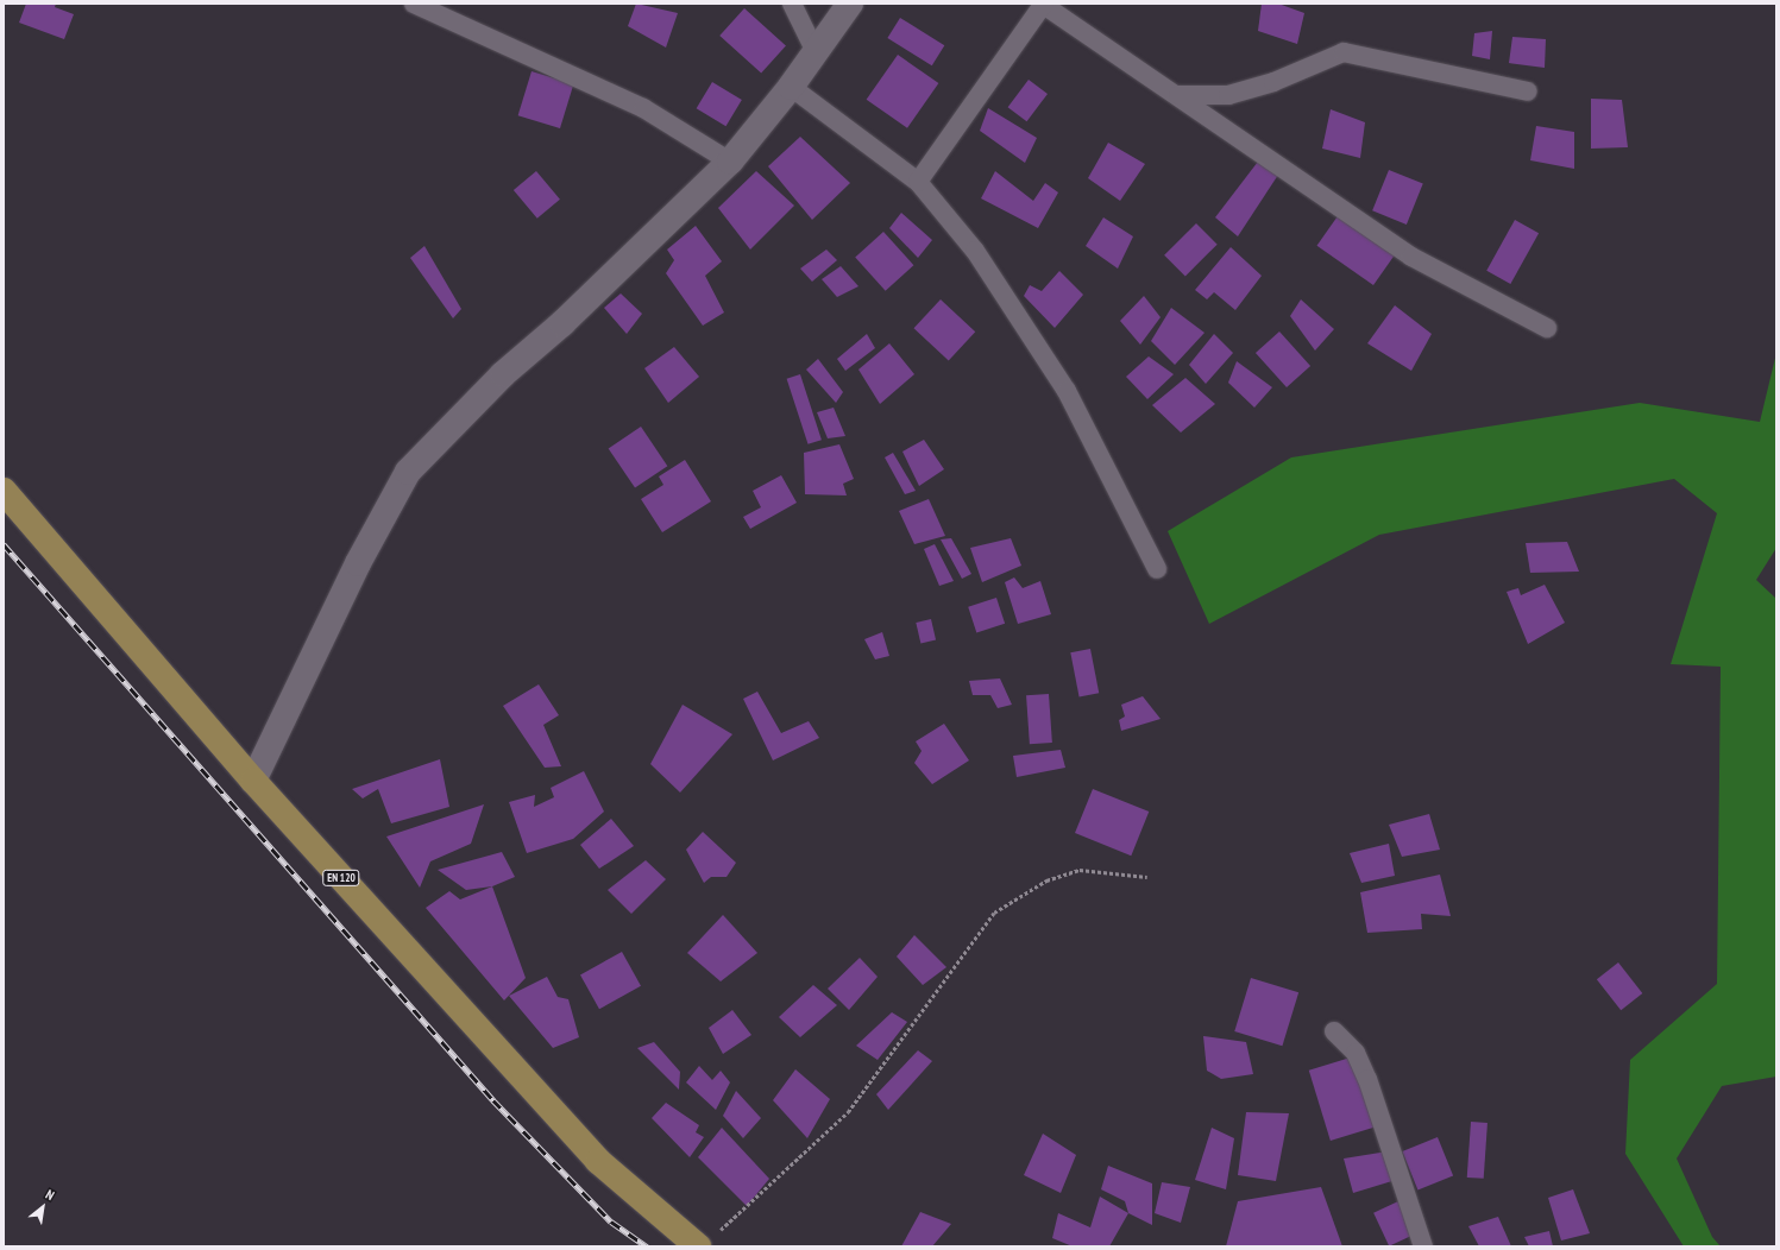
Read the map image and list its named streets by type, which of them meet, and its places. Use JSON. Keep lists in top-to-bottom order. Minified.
{"streets":{"main road":["EN 120"]},"north":"top right"}
